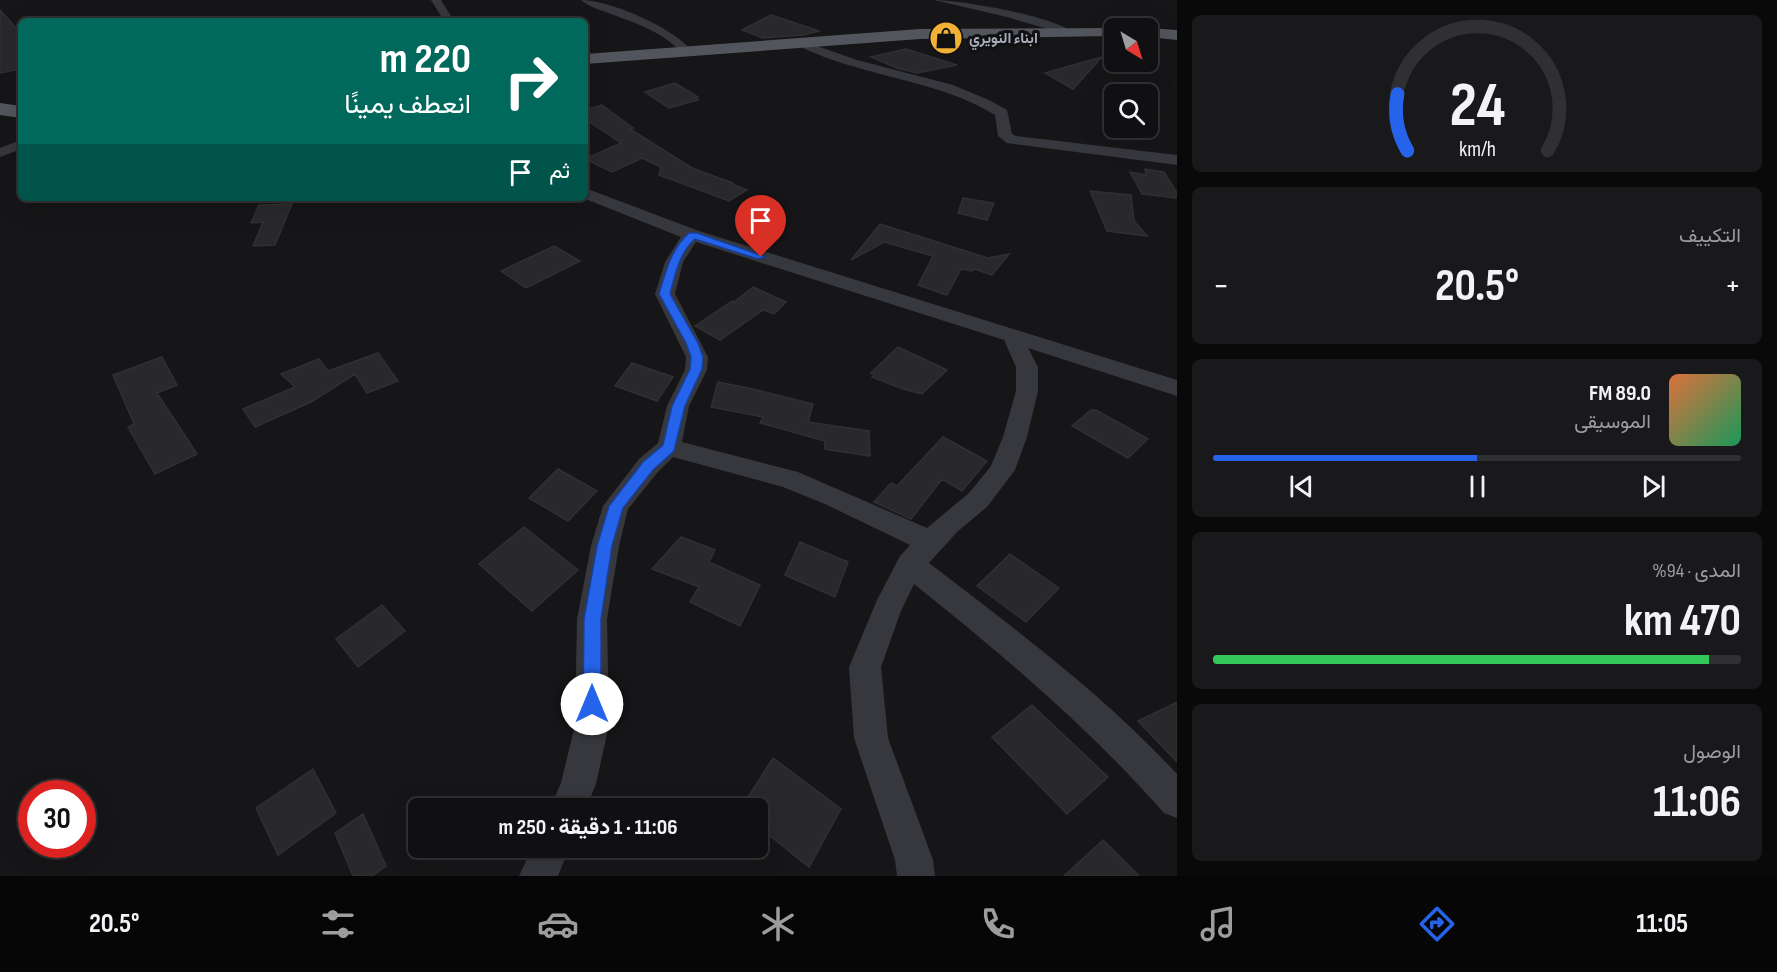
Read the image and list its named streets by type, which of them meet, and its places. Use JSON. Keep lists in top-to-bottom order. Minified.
{"places":{"shop":["ابناء النويري"]},"north":"bottom right","page":{"turn":["220 m","انعطف يمينًا"],"then":"ثم","tile":["التكييف",["المدى · 94%","470 km"],["الوصول","11:06"]],"heat":["−","20.5°","+"],"song":["89.0 FM","الموسيقى"],"limit":"30","trip":"11:06 · 1 دقيقة · 250 m","tabs":["11:05","20.5°"],"gauge":["24","km/h"]}}
